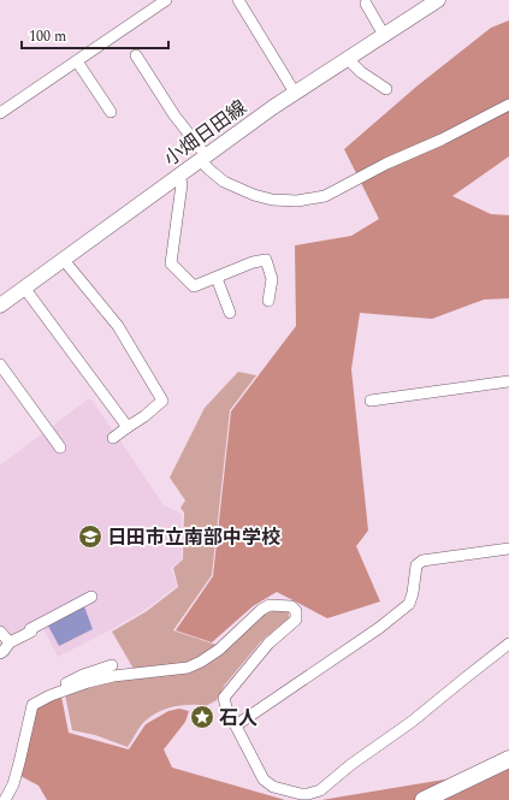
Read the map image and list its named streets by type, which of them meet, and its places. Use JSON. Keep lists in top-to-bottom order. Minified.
{"streets":{"main road":["小畑日田線"]},"places":{"school or university":["日田市立南部中学校"],"place":["石人"]},"scale_bar":"100 m"}
